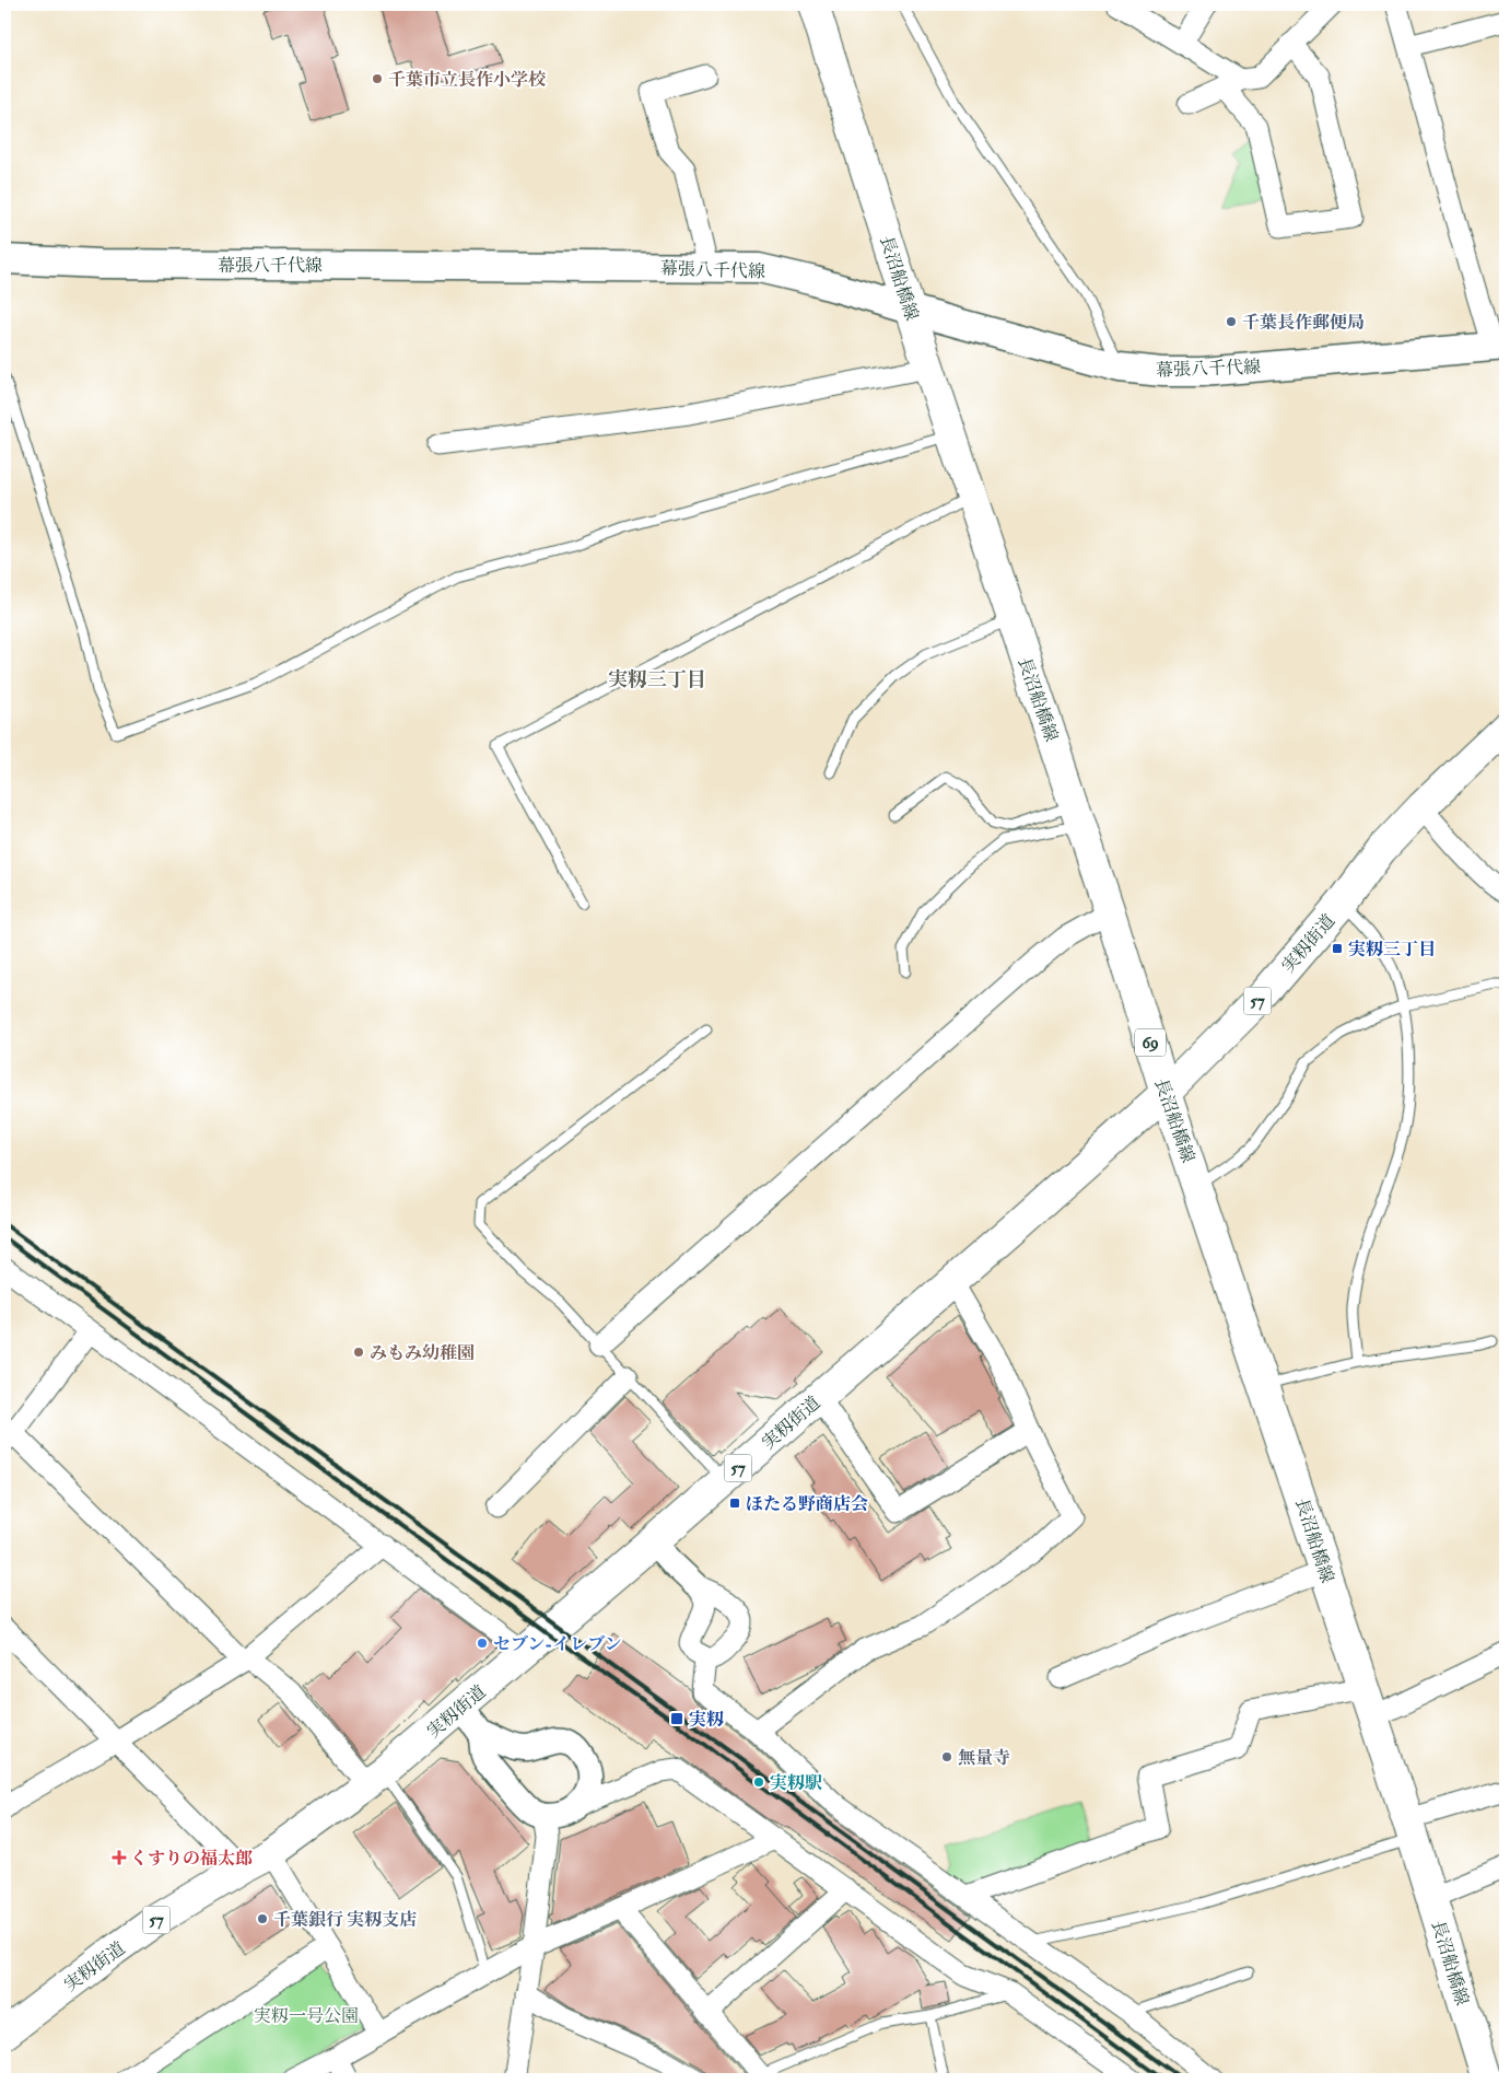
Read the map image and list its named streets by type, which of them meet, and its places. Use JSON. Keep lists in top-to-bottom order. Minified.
{"streets":{"main road":["幕張八千代線","長沼船橋線","実籾街道","57","69"]},"crossings":[["幕張八千代線","長沼船橋線"],["長沼船橋線","実籾街道"]],"districts":["実籾三丁目"],"parks":["実籾一号公園"],"places":{"other":["千葉市立長作小学校","千葉長作郵便局","みもみ幼稚園","セブン-イレブン","無量寺","実籾駅","千葉銀行 実籾支店"],"transit":["実籾三丁目","ほたる野商店会","実籾"],"health":["くすりの福太郎"]}}
